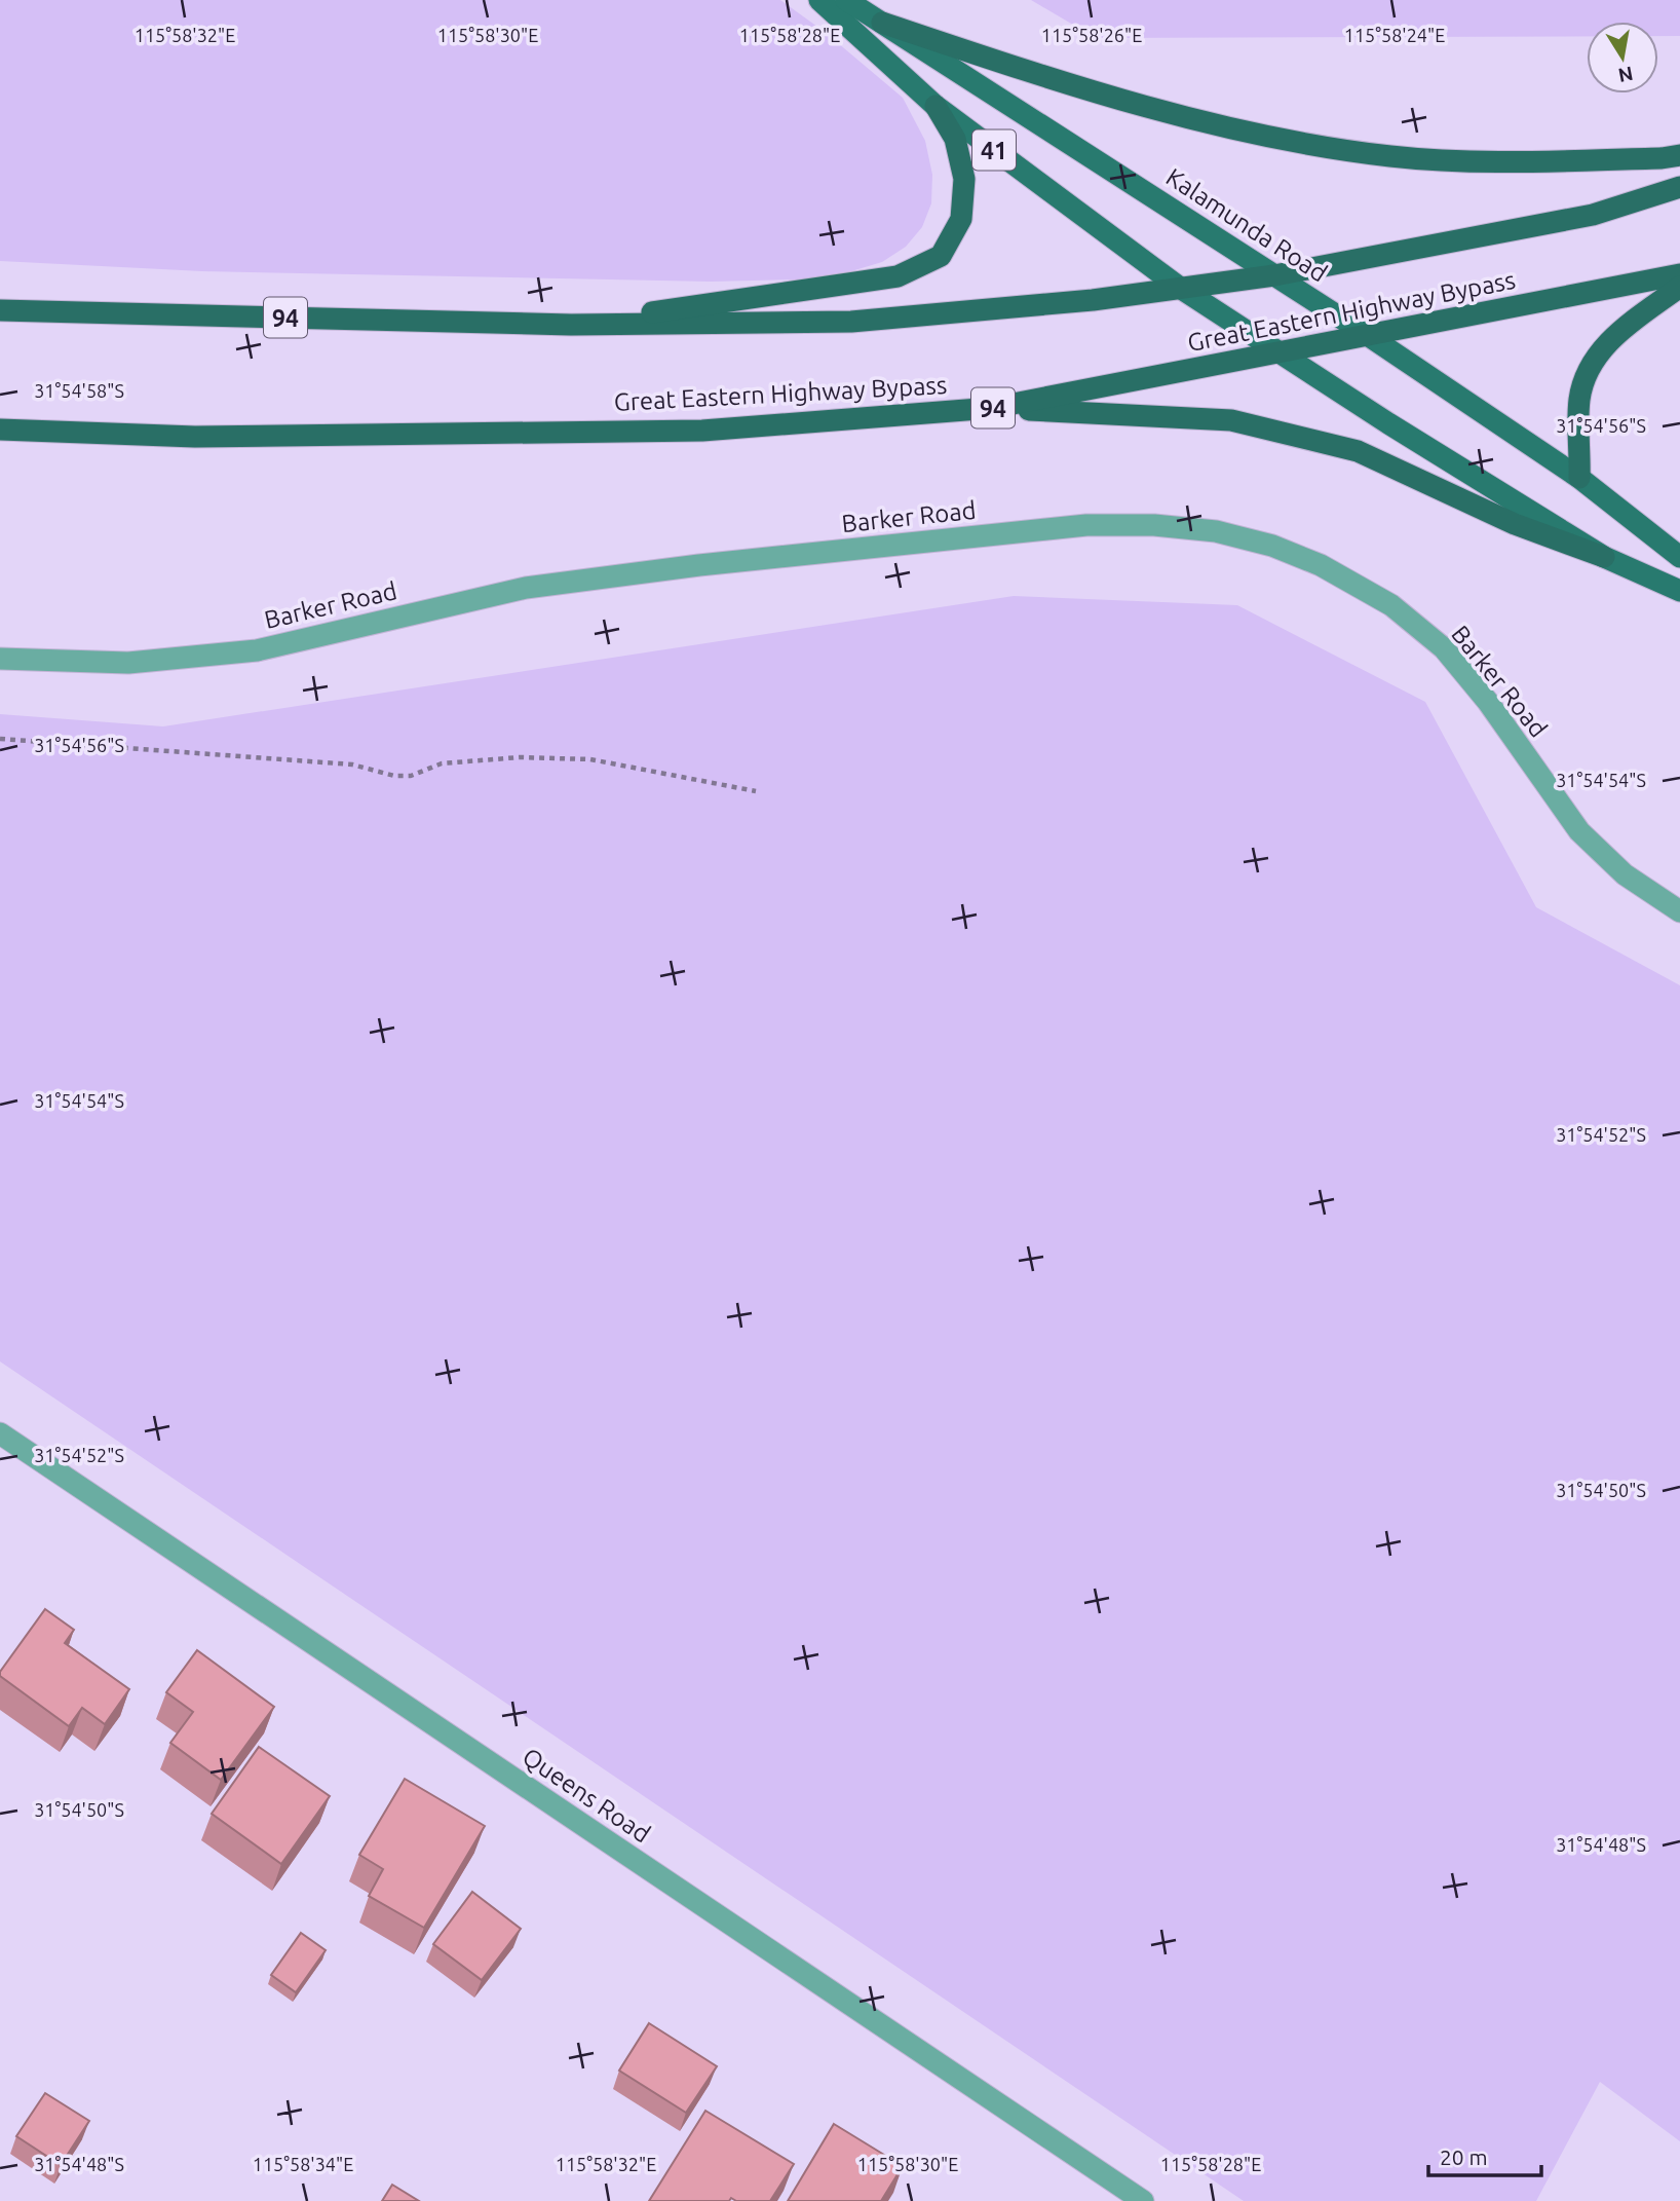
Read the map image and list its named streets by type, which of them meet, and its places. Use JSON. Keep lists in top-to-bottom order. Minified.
{"streets":{"highway":["Great Eastern Highway Bypass","94"],"main road":["41","Kalamunda Road"],"street":["Barker Road","Queens Road"]},"crossings":[["41","Great Eastern Highway Bypass"],["Kalamunda Road","Great Eastern Highway Bypass"]],"scale_bar":"20 m","north":"bottom","coordinates":["115°58'32\"E","115°58'30\"E","115°58'28\"E","115°58'26\"E","115°58'24\"E","31°54'58\"S","31°54'56\"S","31°54'54\"S","31°54'52\"S","31°54'50\"S","31°54'48\"S","115°58'34\"E"]}
